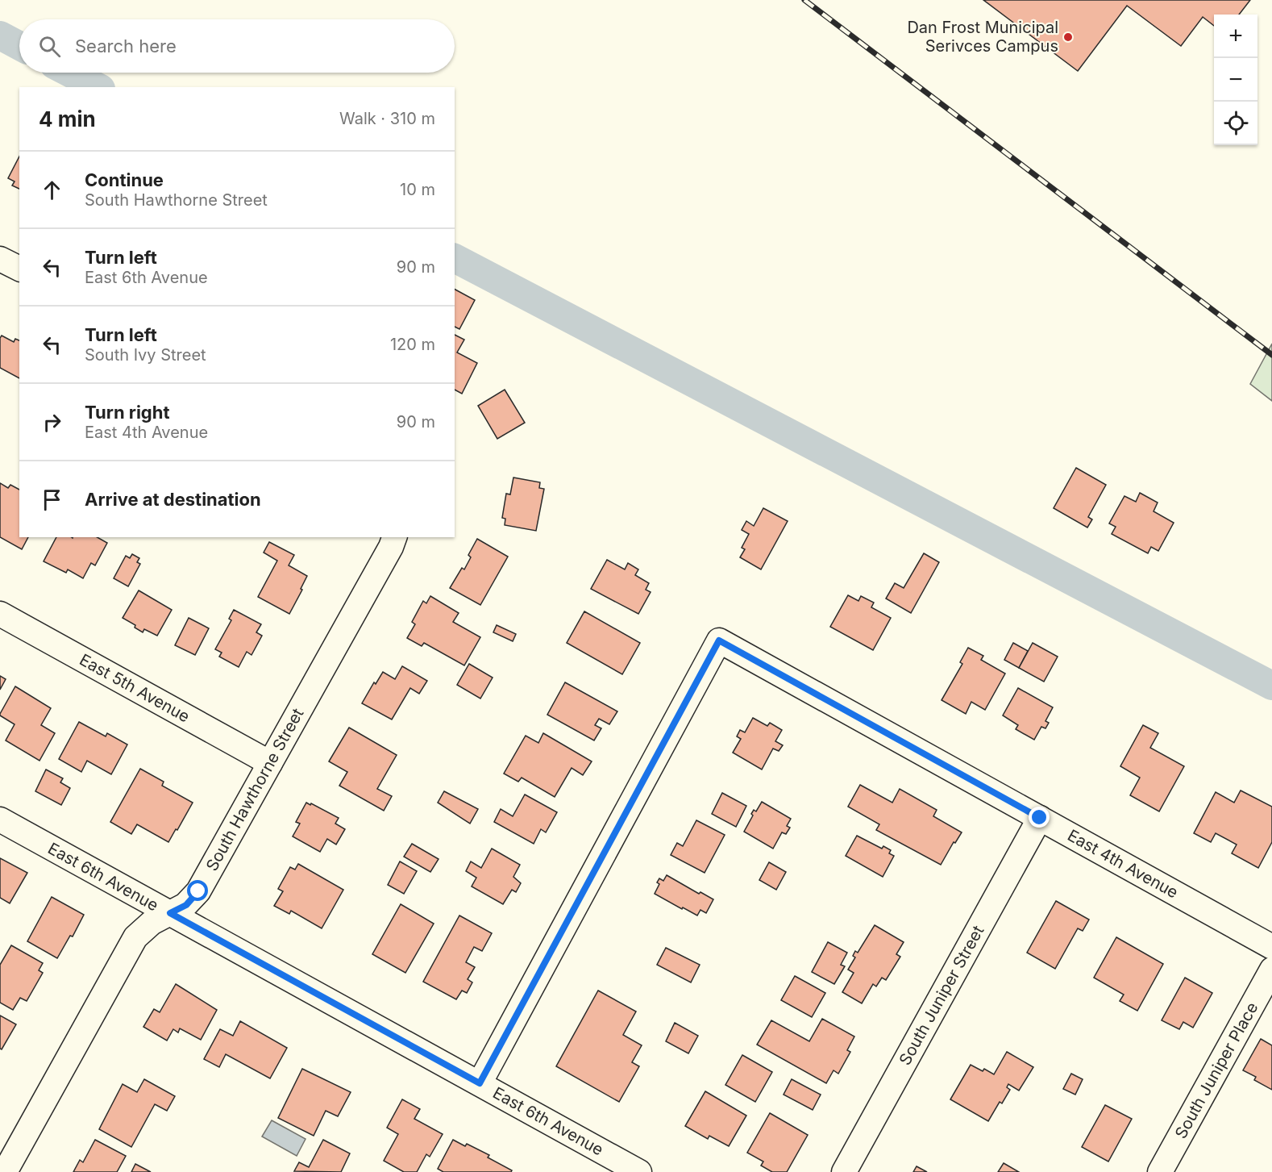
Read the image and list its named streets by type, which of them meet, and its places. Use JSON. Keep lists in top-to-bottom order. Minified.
{"streets":{"street":["East 5th Avenue","South Hawthorne Street","East 4th Avenue","East 6th Avenue","South Juniper Street","South Juniper Place"]},"crossings":[["East 5th Avenue","South Hawthorne Street"],["South Hawthorne Street","East 6th Avenue"],["East 4th Avenue","East 6th Avenue"],["East 4th Avenue","South Juniper Street"]],"places":["Dan Frost Municipal Serivces Campus"],"page":{"map_buttons":["+","−"],"search":"Search here","heading":["4 min","Walk · 310 m"],"list":[["Continue","South Hawthorne Street","10 m"],["Turn left","East 6th Avenue","90 m"],["Turn left","South Ivy Street","120 m"],["Turn right","East 4th Avenue","90 m"],"Arrive at destination"]}}
